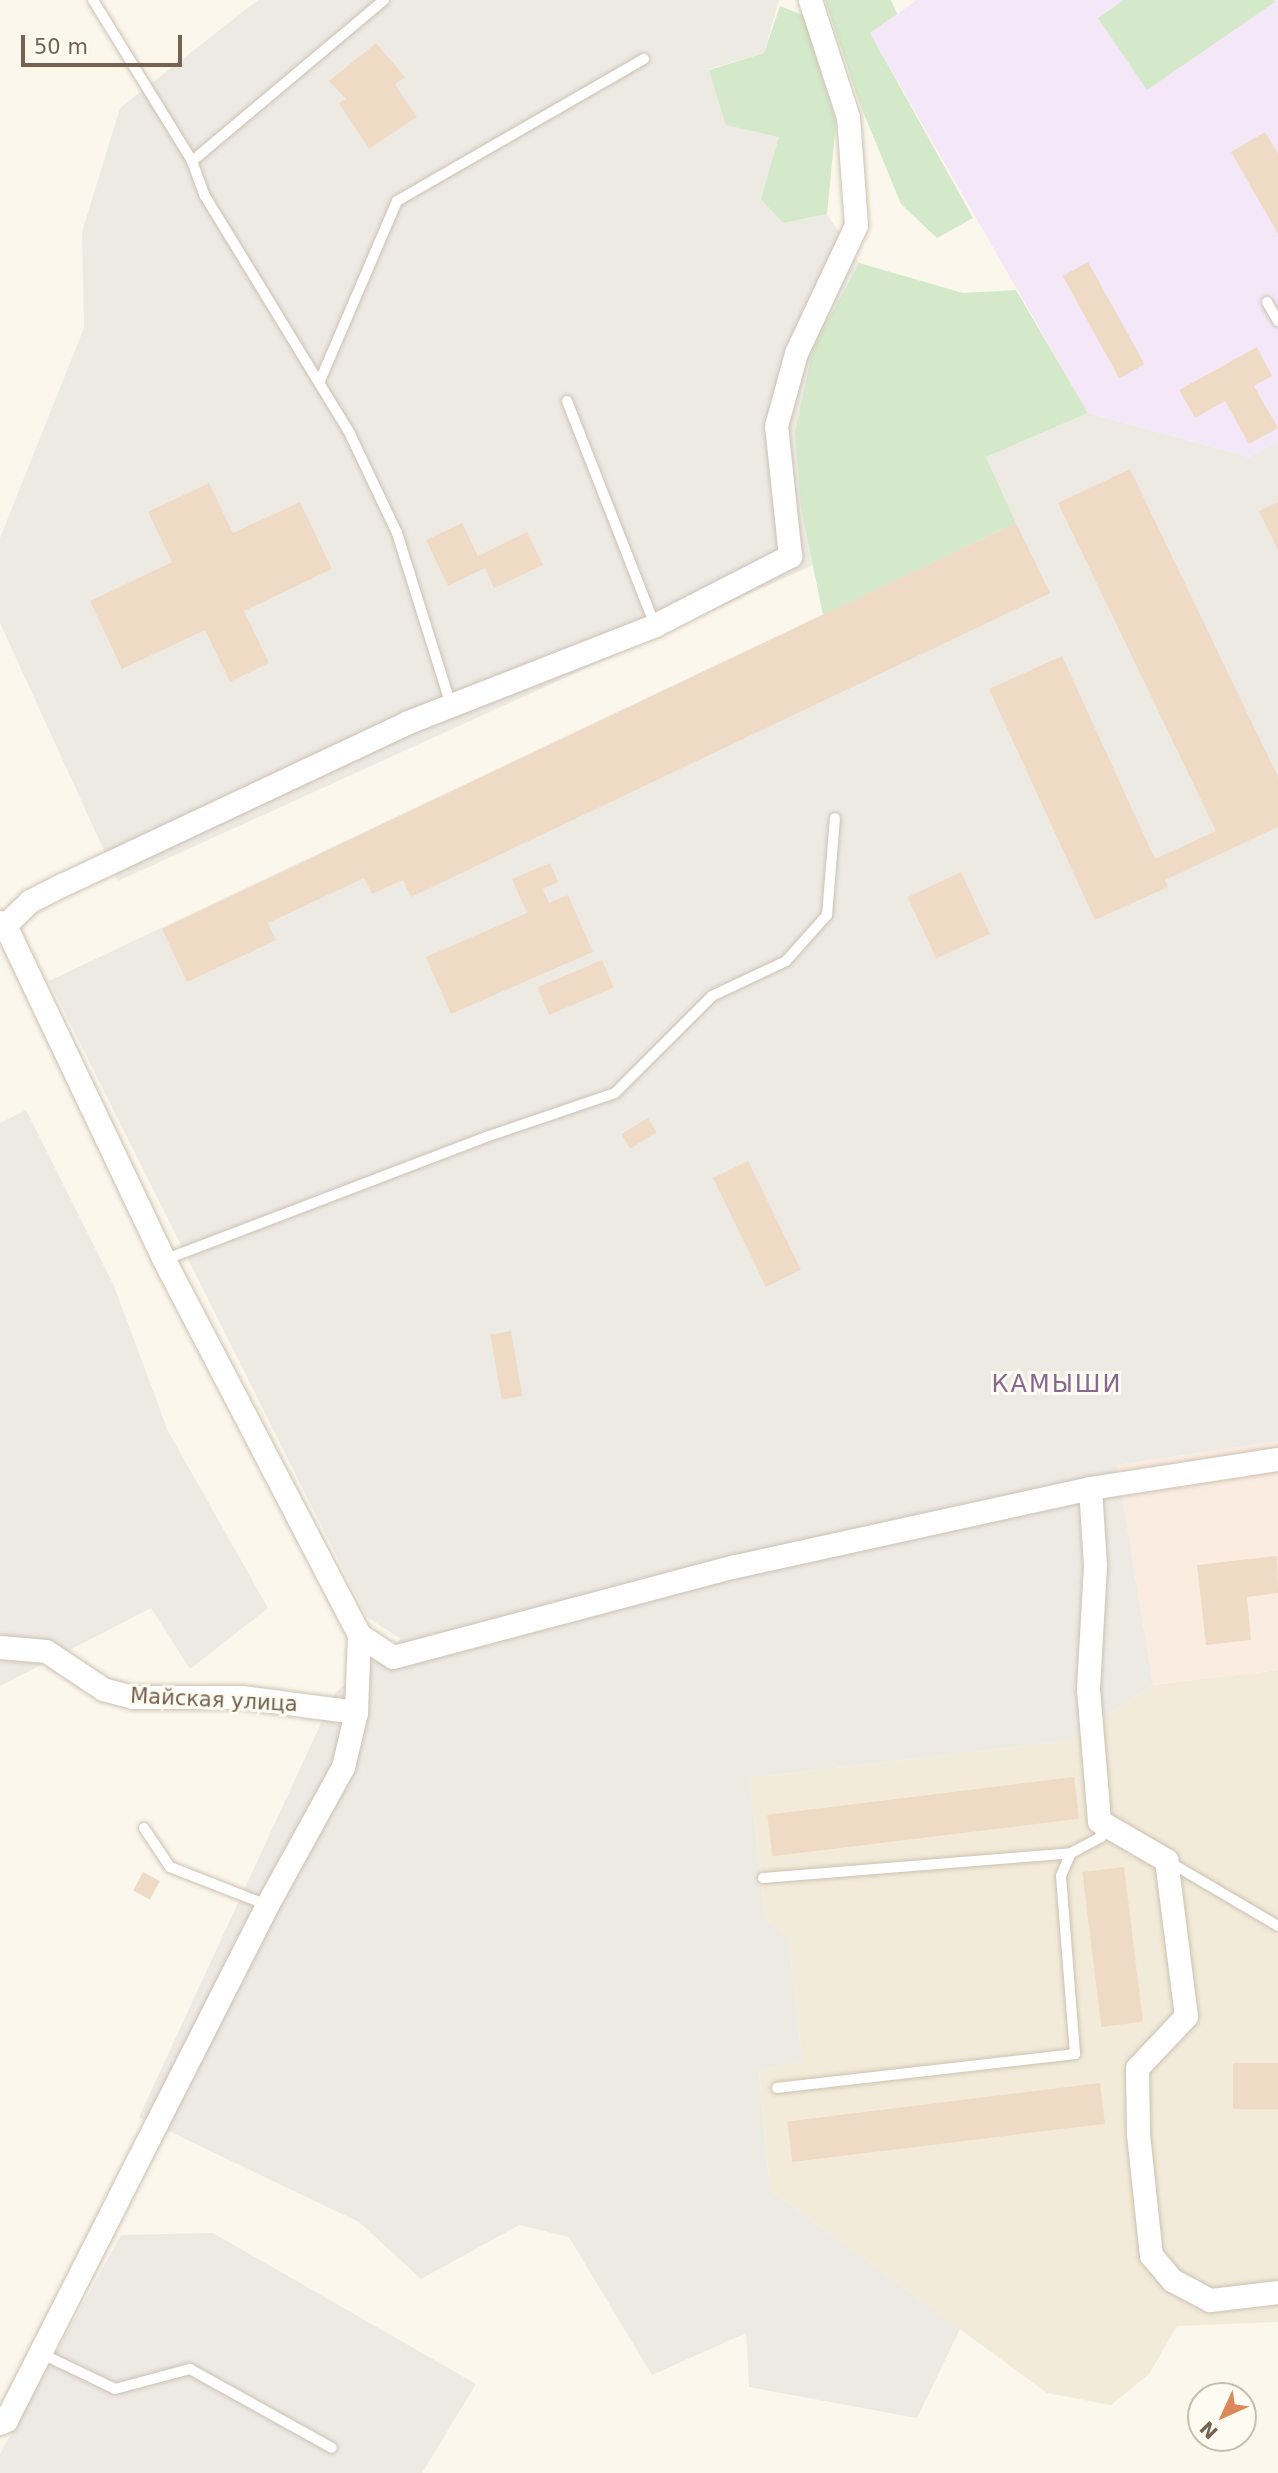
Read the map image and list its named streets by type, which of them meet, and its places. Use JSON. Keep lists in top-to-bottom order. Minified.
{"streets":{"street":["Майская улица"]},"districts":["КАМЫШИ"],"scale_bar":"50 m","north":"bottom left"}
